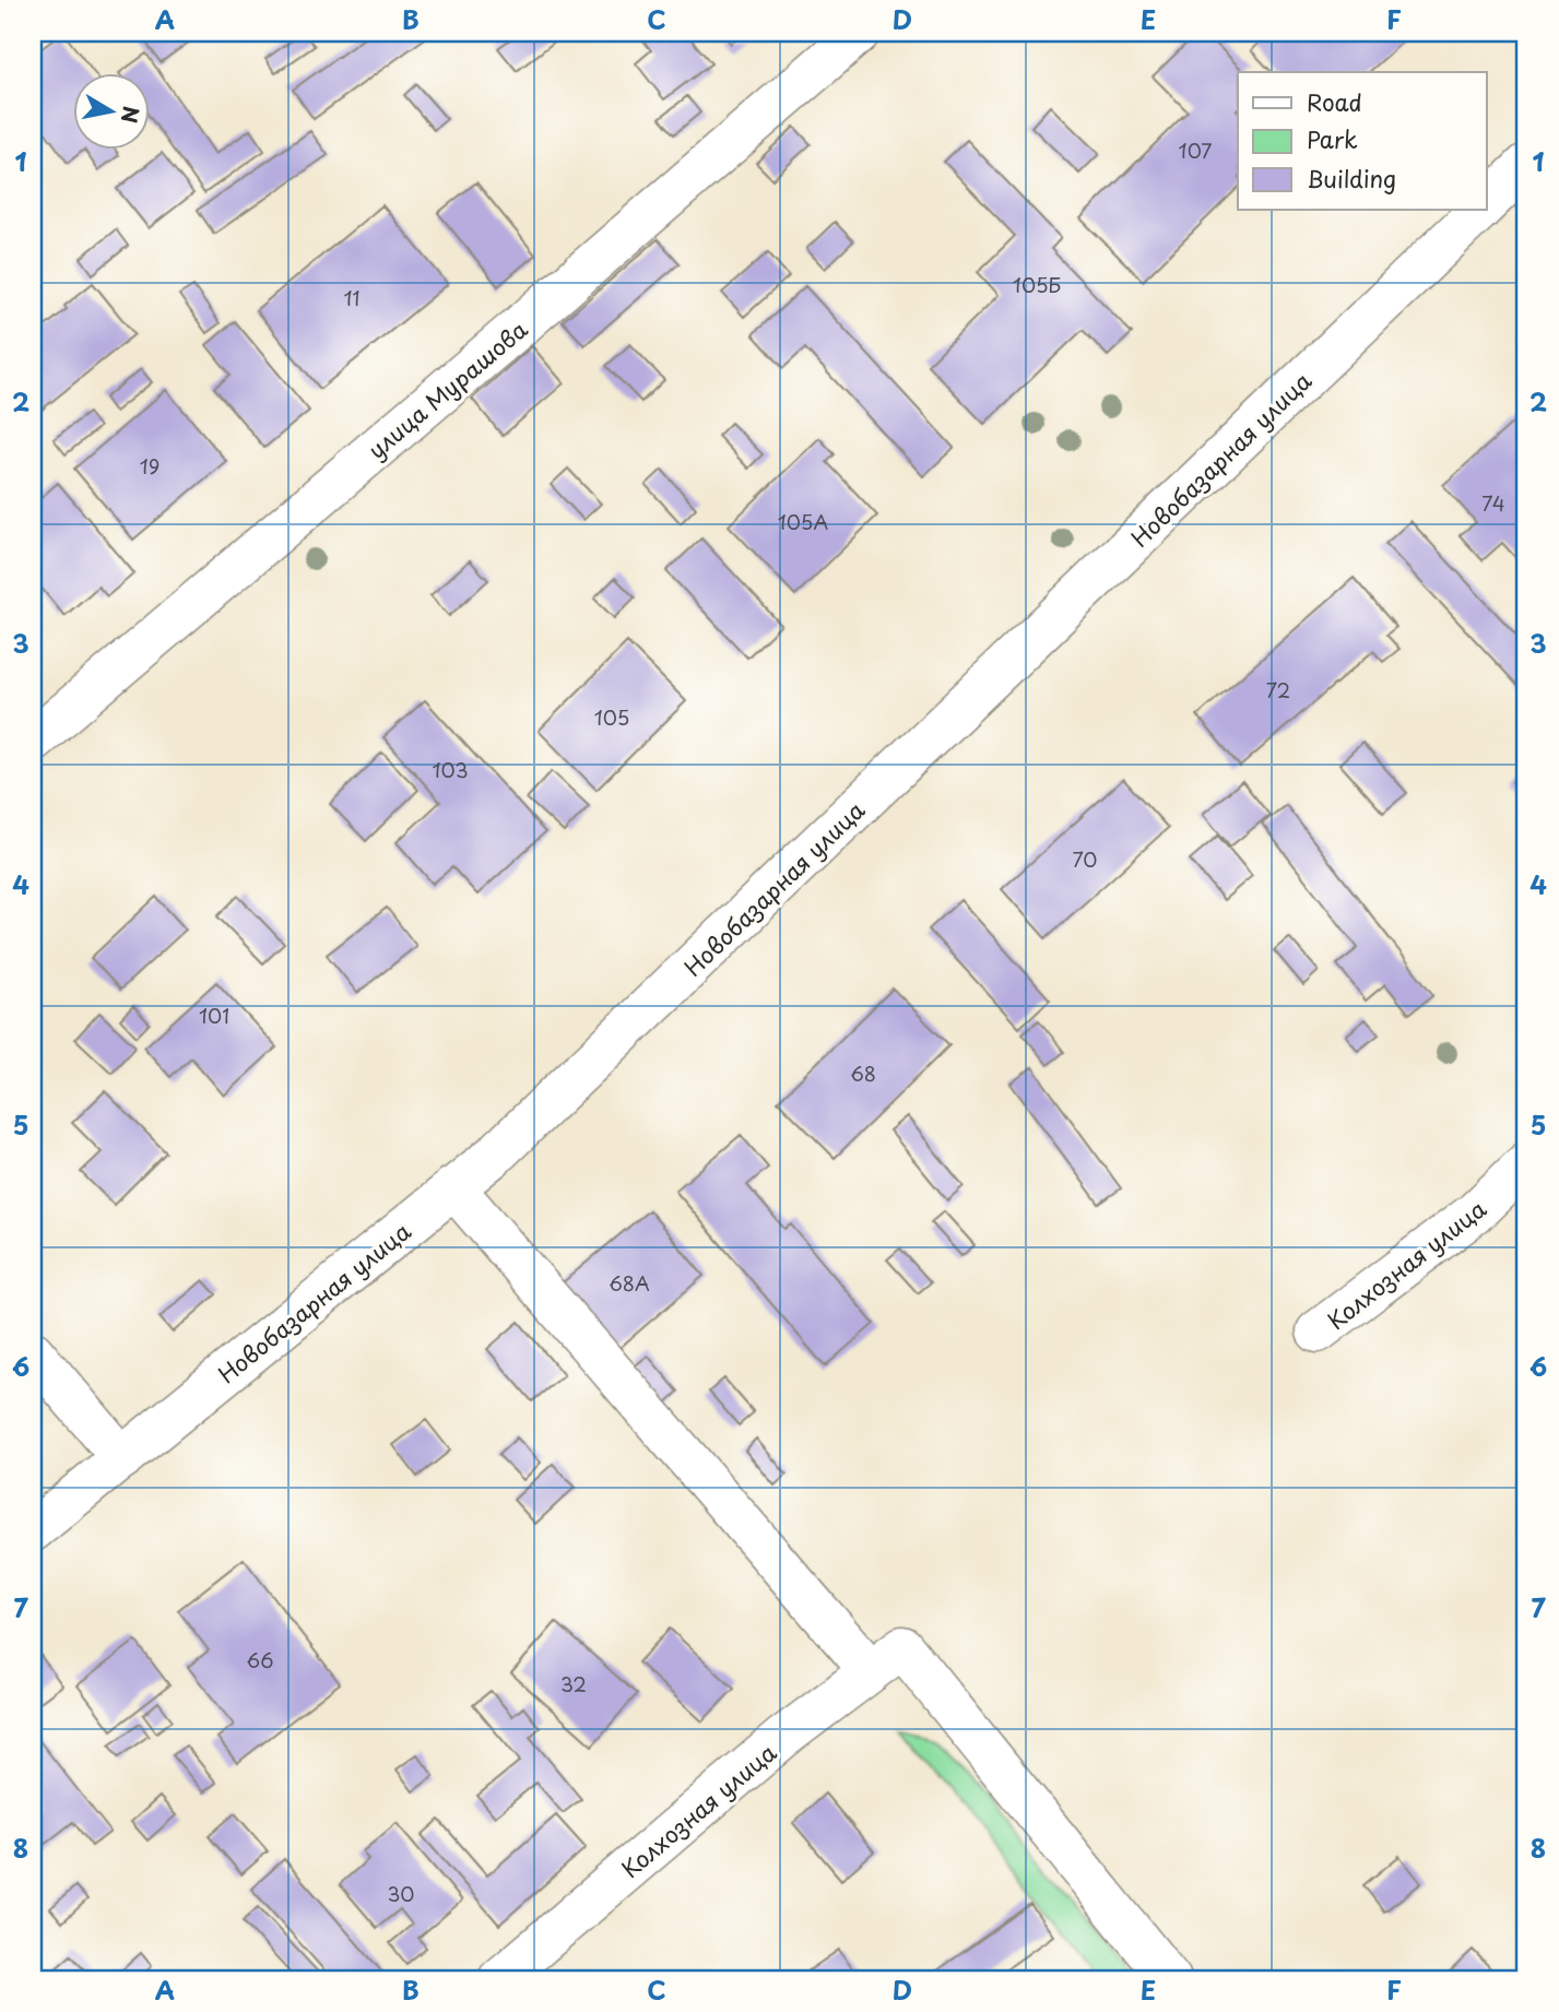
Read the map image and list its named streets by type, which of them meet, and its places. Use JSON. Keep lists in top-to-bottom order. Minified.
{"streets":{"street":["улица Мурашова","Новобазарная улица","Колхозная улица"]},"house_numbers":["107","105Б","11","19","74","105А","72","105","103","70","101","68","68А","66","32","30"],"legend":["Road","Park","Building"],"north":"right","grid":{"columns":["A","B","C","D","E","F"],"rows":["1","2","3","4","5","6","7","8"]}}
